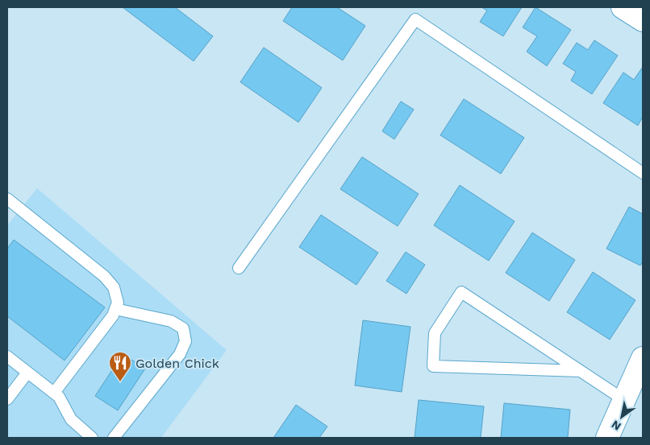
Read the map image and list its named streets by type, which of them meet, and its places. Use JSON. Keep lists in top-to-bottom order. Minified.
{"places":{"restaurant":["Golden Chick"]},"north":"bottom left"}
